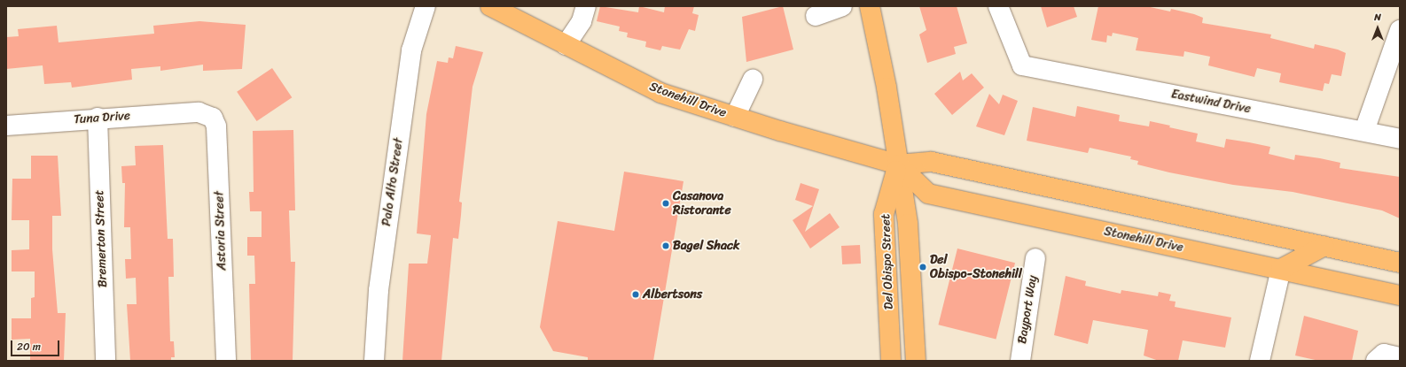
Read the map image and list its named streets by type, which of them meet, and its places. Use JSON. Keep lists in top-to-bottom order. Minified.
{"streets":{"main road":["Stonehill Drive","Del Obispo Street"],"street":["Eastwind Drive","Tuna Drive","Palo Alto Street","Astoria Street","Bremerton Street","Bayport Way"]},"crossings":[["Stonehill Drive","Del Obispo Street"],["Tuna Drive","Astoria Street"],["Tuna Drive","Bremerton Street"]],"places":["Casanova Ristorante","Bagel Shack","Del Obispo-Stonehill","Albertsons"],"scale_bar":"20 m","north":"top"}
